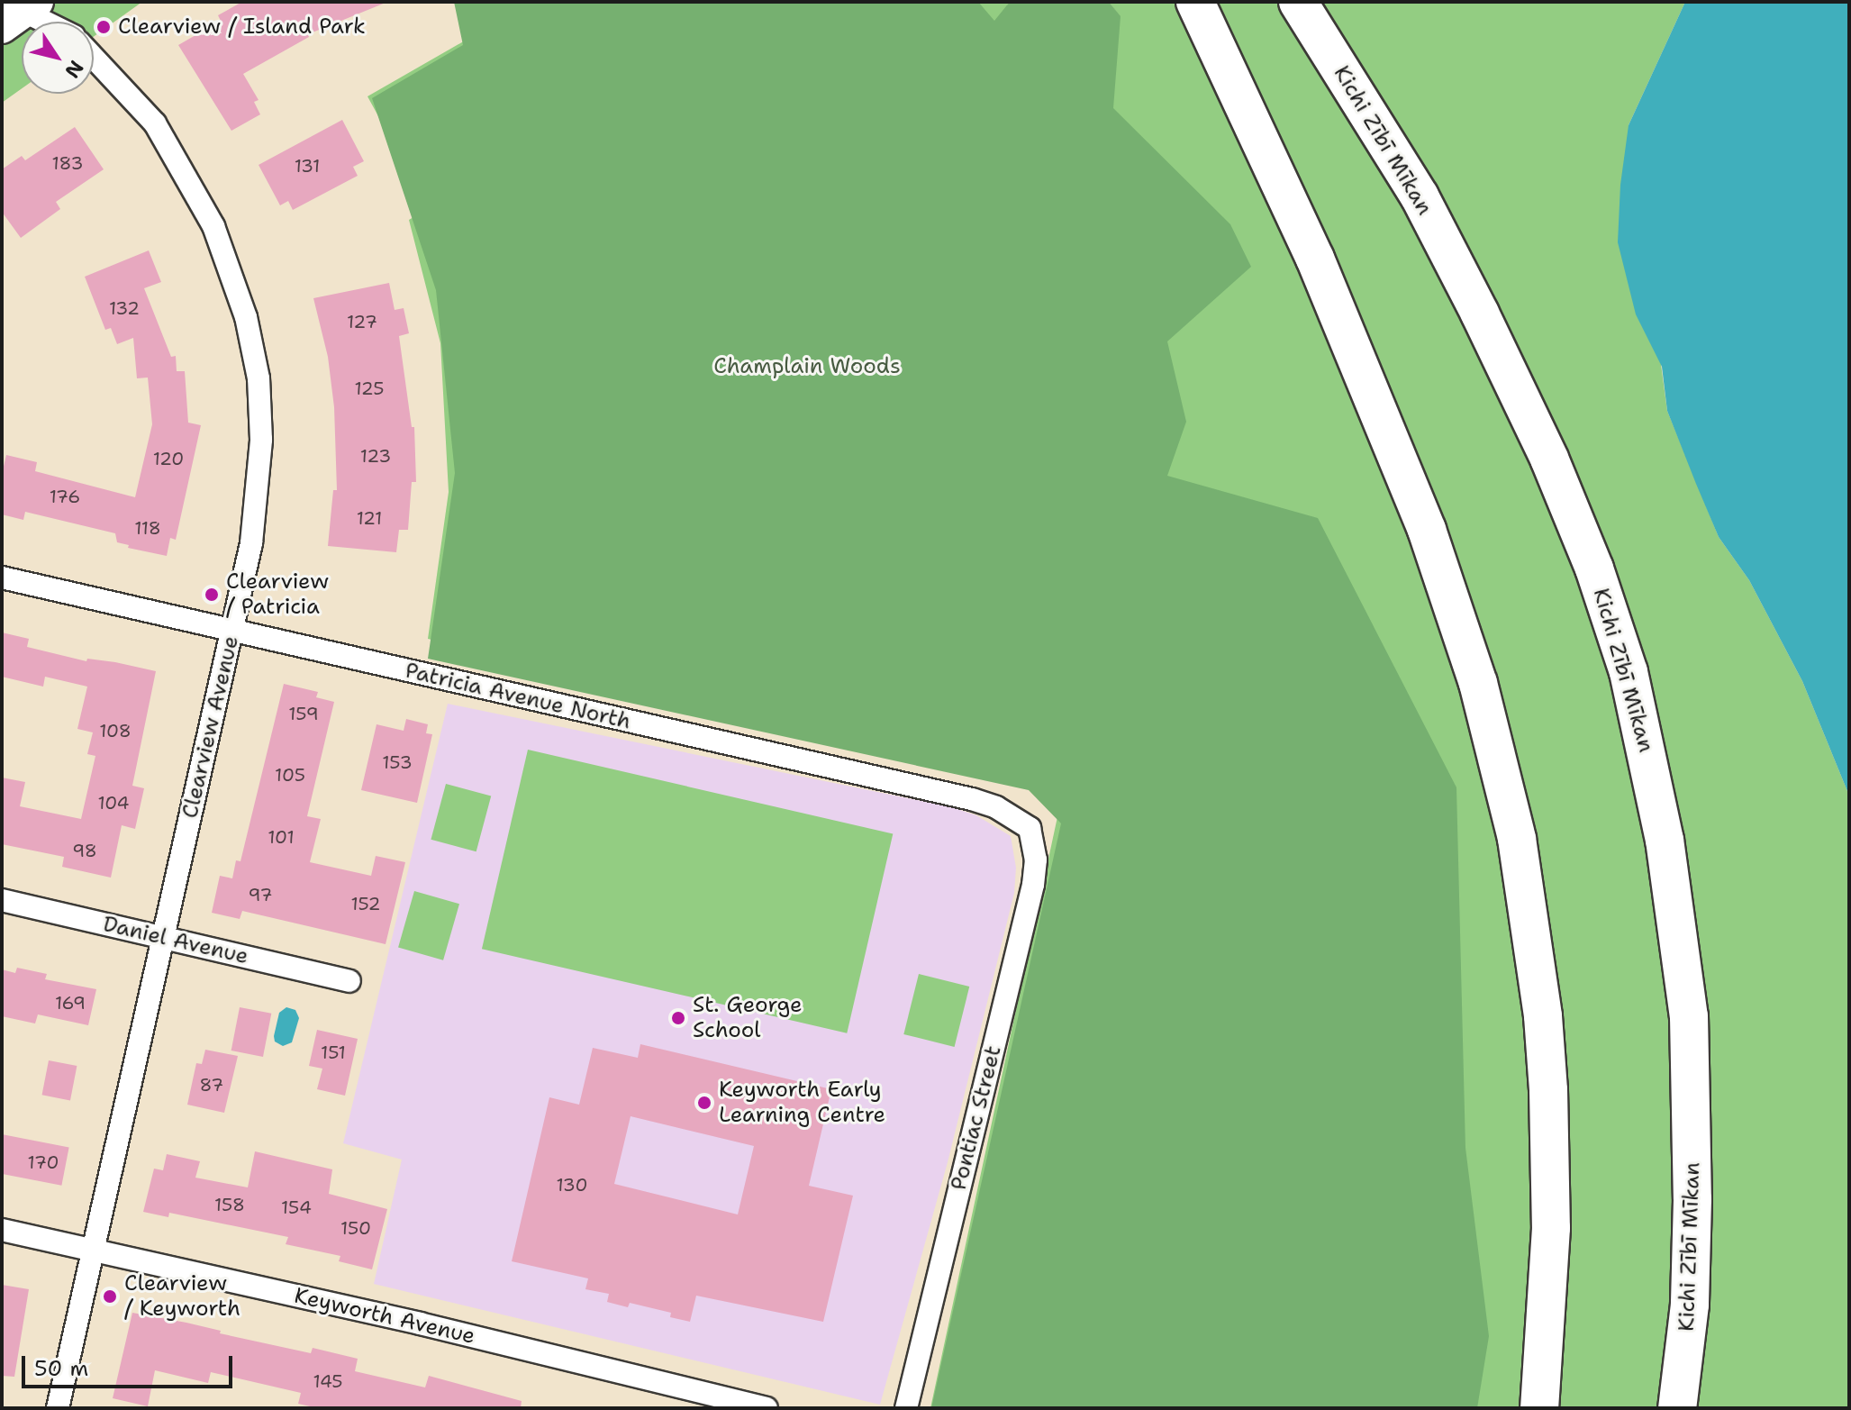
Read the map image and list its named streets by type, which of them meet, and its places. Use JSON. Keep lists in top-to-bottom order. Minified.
{"streets":{"highway":["Kichi Zībī Mīkan"],"street":["Patricia Avenue North","Clearview Avenue","Daniel Avenue","Pontiac Street","Keyworth Avenue"]},"crossings":[["Patricia Avenue North","Clearview Avenue"],["Patricia Avenue North","Pontiac Street"],["Clearview Avenue","Daniel Avenue"],["Clearview Avenue","Keyworth Avenue"]],"parks":["Champlain Woods"],"places":["Clearview / Island Park","Clearview / Patricia","St. George School","Keyworth Early Learning Centre","Clearview / Keyworth"],"house_numbers":["183","131","132","127","125","123","120","176","121","118","159","108","153","105","104","101","98","97","152","169","151","87","170","130","158","154","150","145"],"scale_bar":"50 m","north":"bottom right"}
